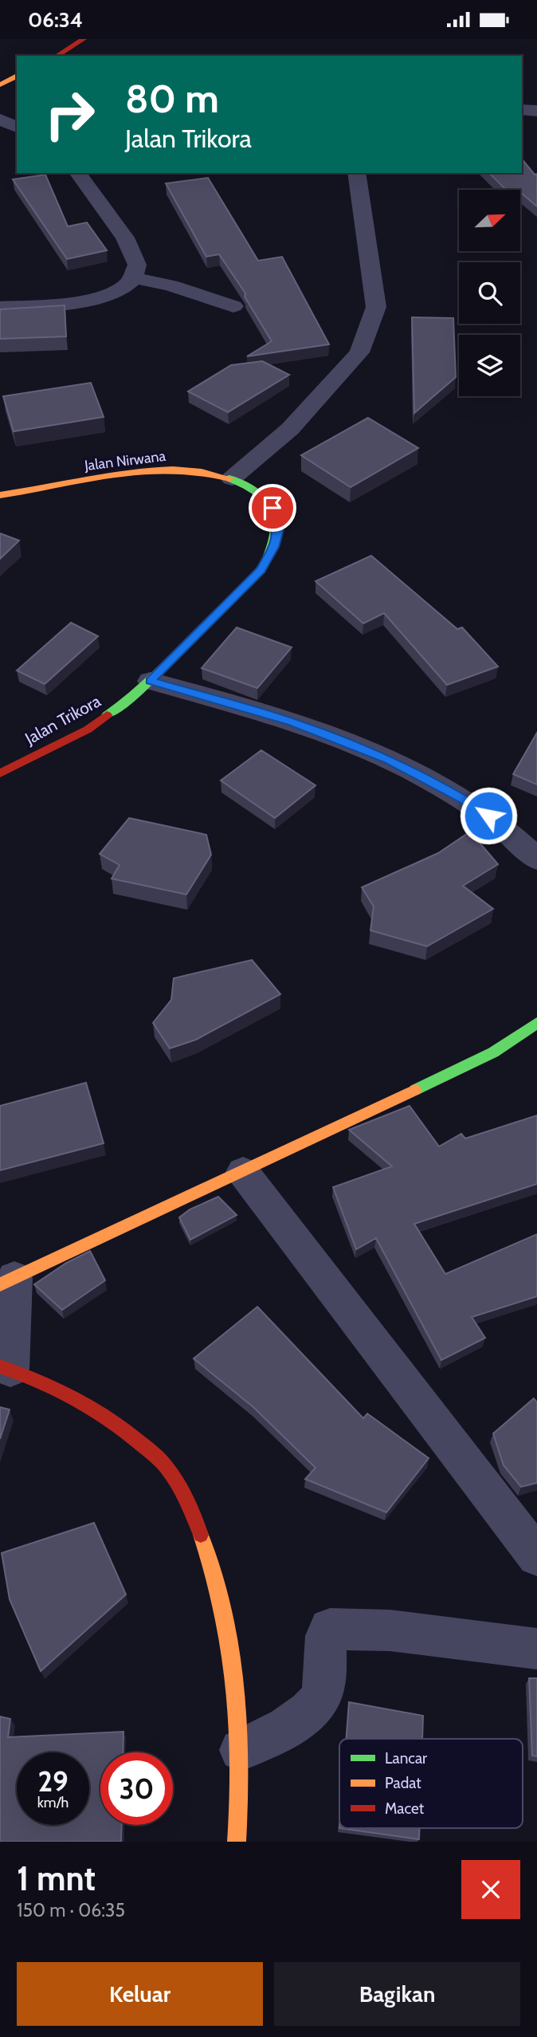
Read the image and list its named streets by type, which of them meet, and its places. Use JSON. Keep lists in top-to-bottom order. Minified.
{"streets":{"street":["Jalan Nirwana","Jalan Trikora"]},"crossings":[["Jalan Nirwana","Jalan Trikora"]],"legend":["Lancar","Padat","Macet"],"north":"top right","page":{"status":"06:34","turn":["80 m","Jalan Trikora"],"speed":"29 km/h","limit":"30","heading":["1 mnt","150 m · 06:35"],"buttons":["Keluar","Bagikan"]}}
